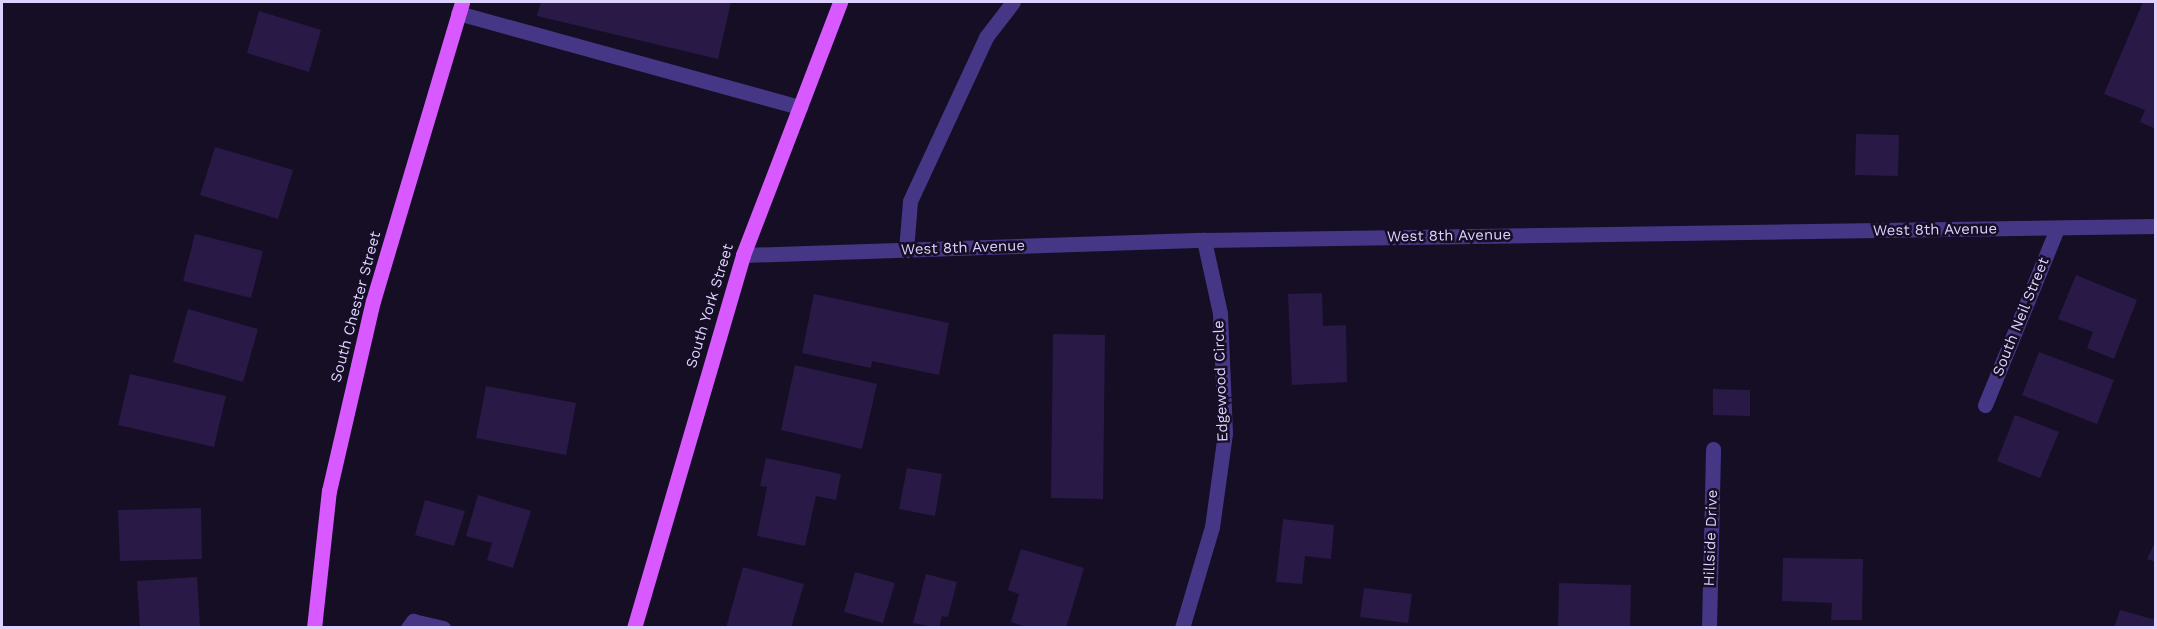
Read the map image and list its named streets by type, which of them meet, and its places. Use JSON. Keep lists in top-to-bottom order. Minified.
{"streets":{"main road":["South York Street","South Chester Street"],"street":["West 8th Avenue","South Neil Street","Edgewood Circle","Hillside Drive"]},"crossings":[["West 8th Avenue","South York Street"],["West 8th Avenue","South Neil Street"],["West 8th Avenue","Edgewood Circle"]]}
